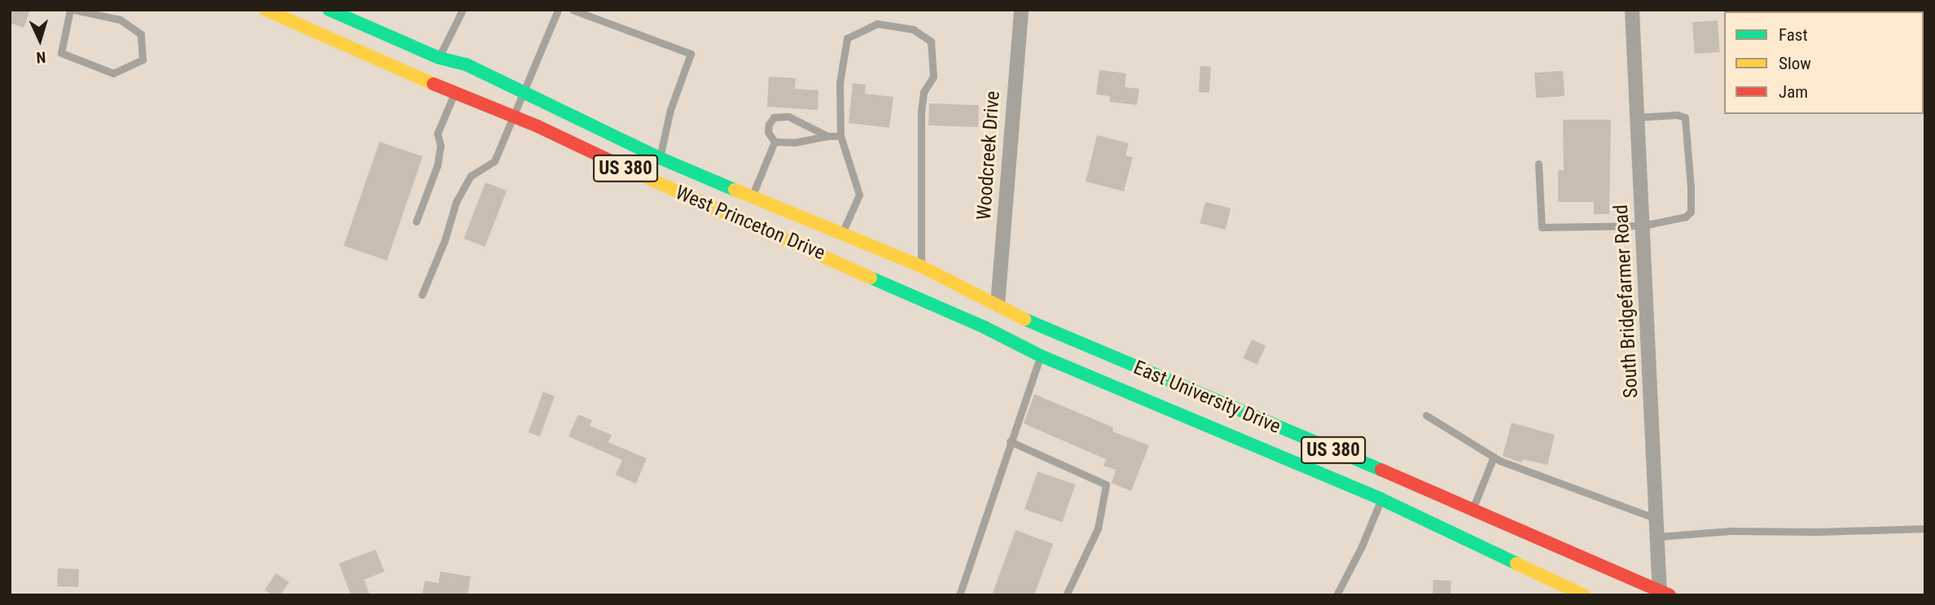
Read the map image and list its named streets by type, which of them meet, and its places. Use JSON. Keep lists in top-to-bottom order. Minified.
{"streets":{"highway":["US 380","West Princeton Drive","East University Drive"],"street":["Woodcreek Drive","South Bridgefarmer Road"]},"crossings":[["Woodcreek Drive","West Princeton Drive"],["Woodcreek Drive","East University Drive"],["West Princeton Drive","East University Drive"],["South Bridgefarmer Road","East University Drive"]],"legend":["Fast","Slow","Jam"],"north":"bottom"}
